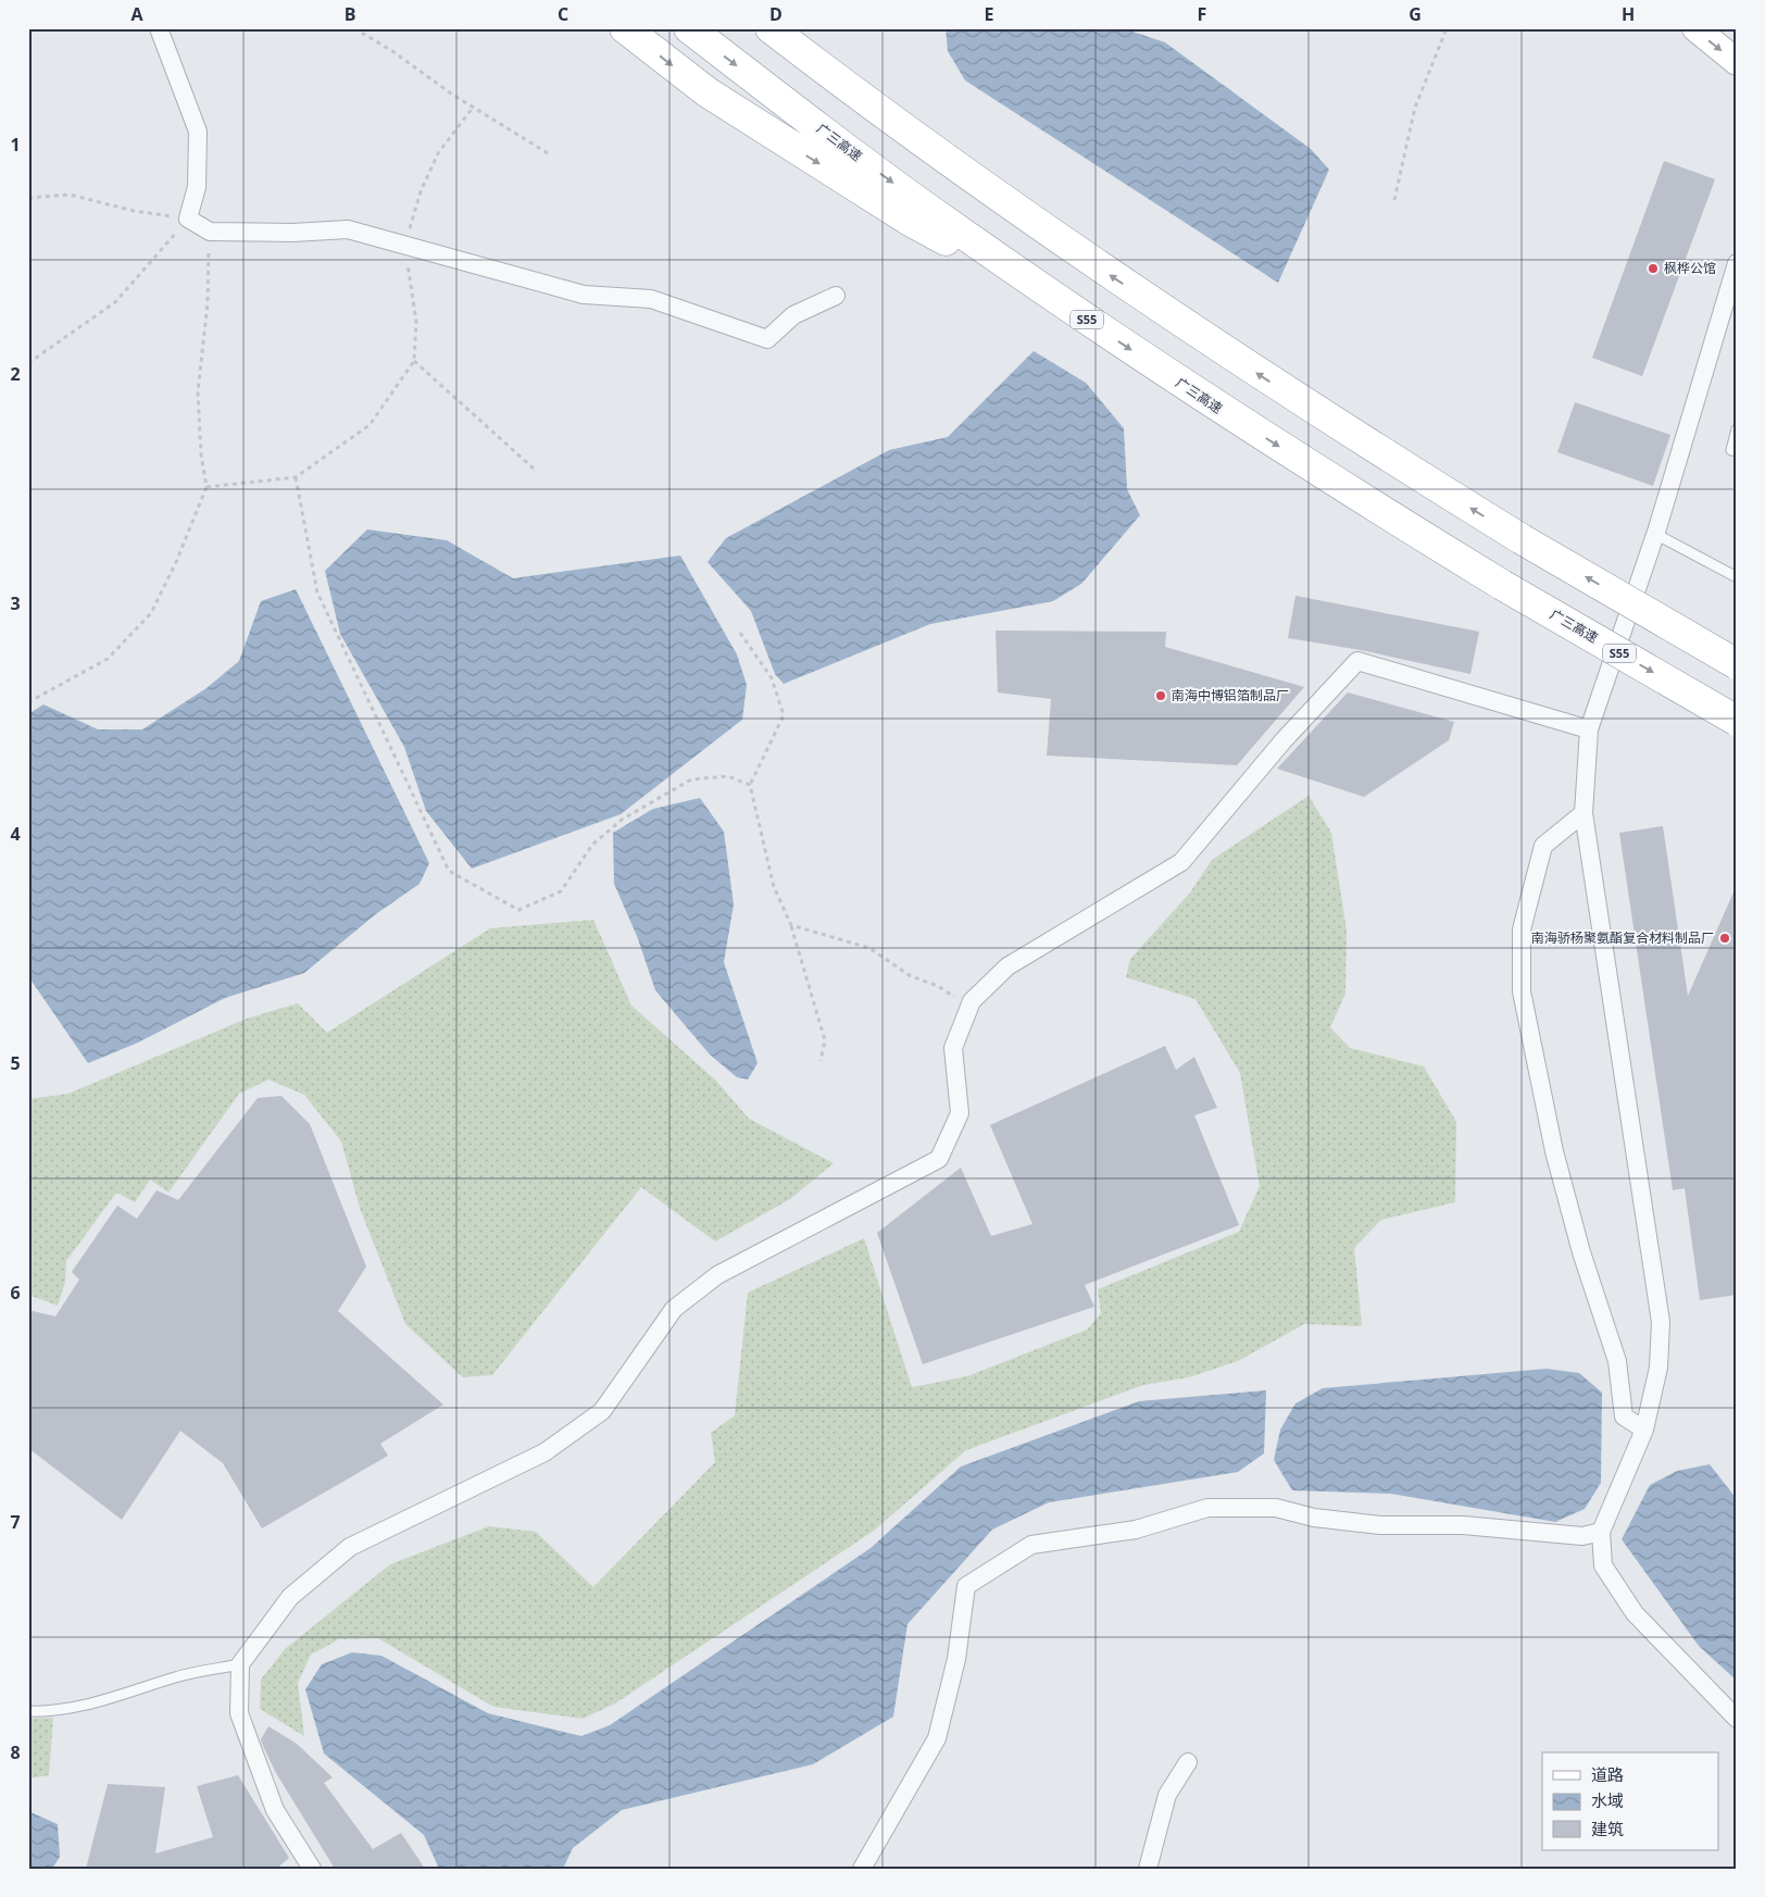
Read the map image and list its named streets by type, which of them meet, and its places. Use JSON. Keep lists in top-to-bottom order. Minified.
{"streets":{"highway":["广三高速","S55"]},"places":["枫桦公馆","南海中博铝箔制品厂","南海骄杨聚氨酯复合材料制品厂"],"legend":["道路","水域","建筑"],"grid":{"columns":["A","B","C","D","E","F","G","H"],"rows":["1","2","3","4","5","6","7","8"]}}
